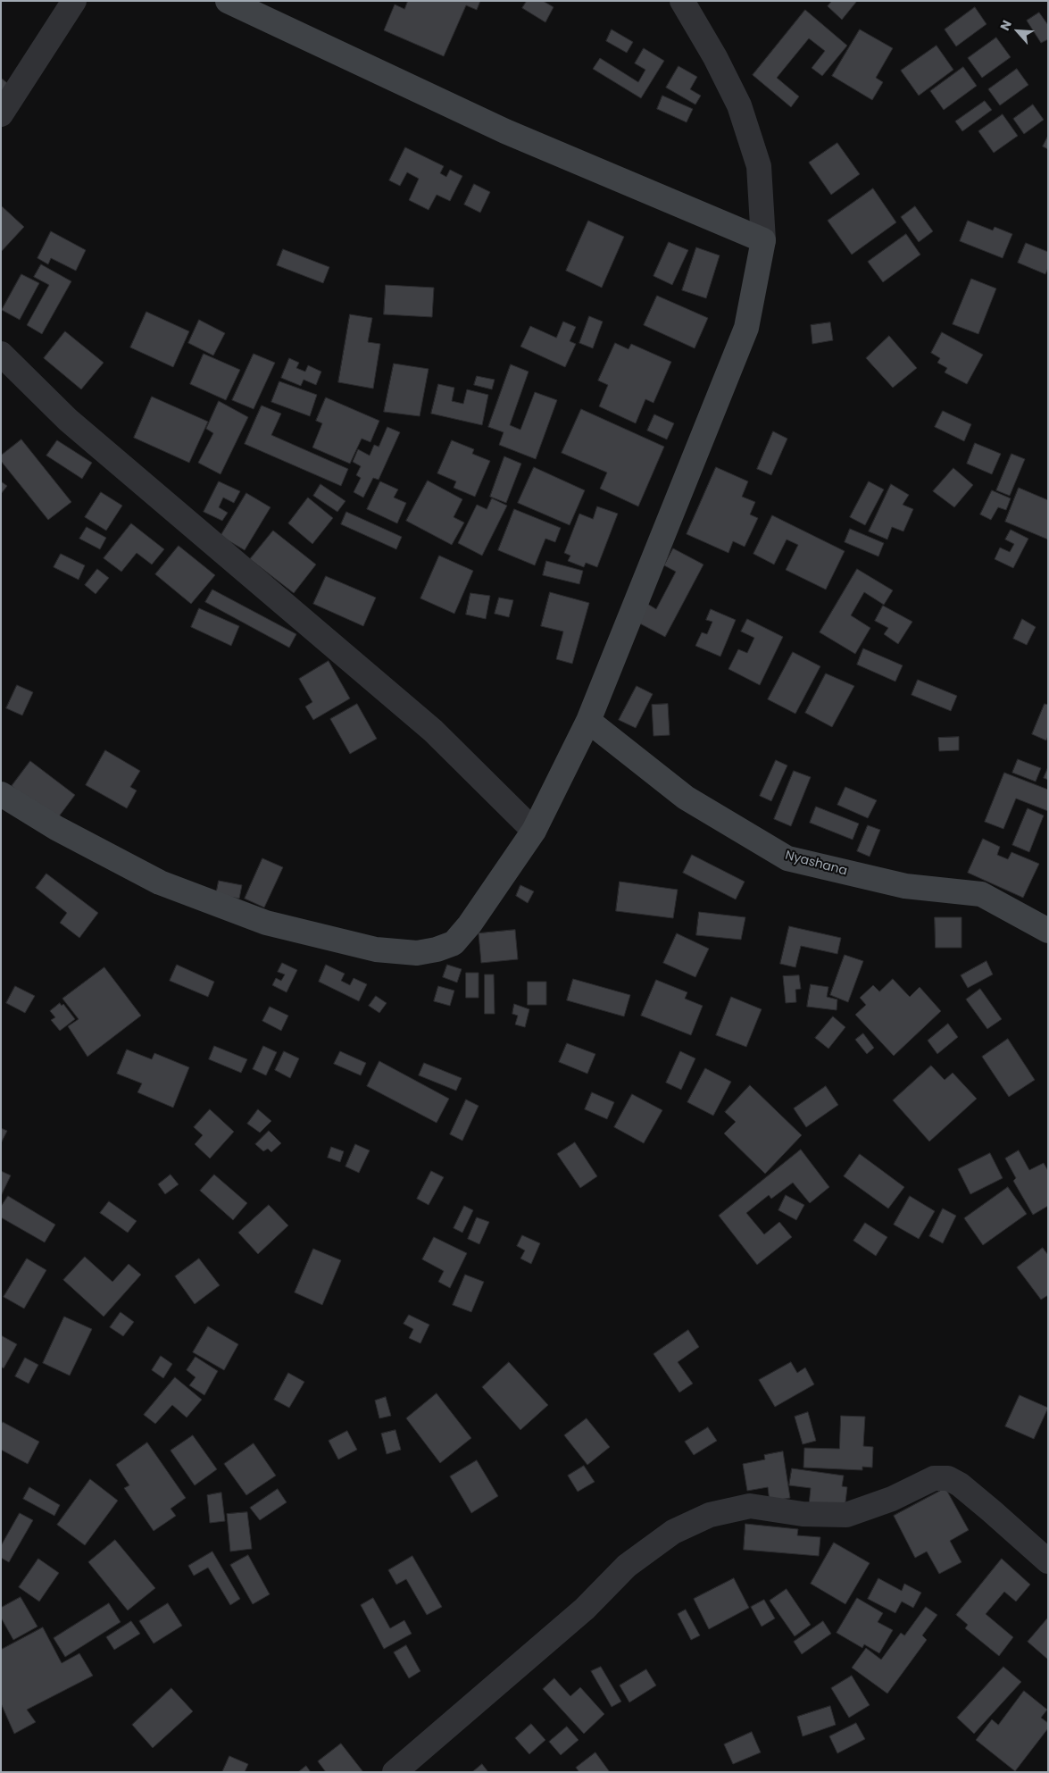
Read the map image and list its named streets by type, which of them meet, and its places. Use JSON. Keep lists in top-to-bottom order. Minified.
{"streets":{"street":["Nyashana"]},"north":"top left"}
